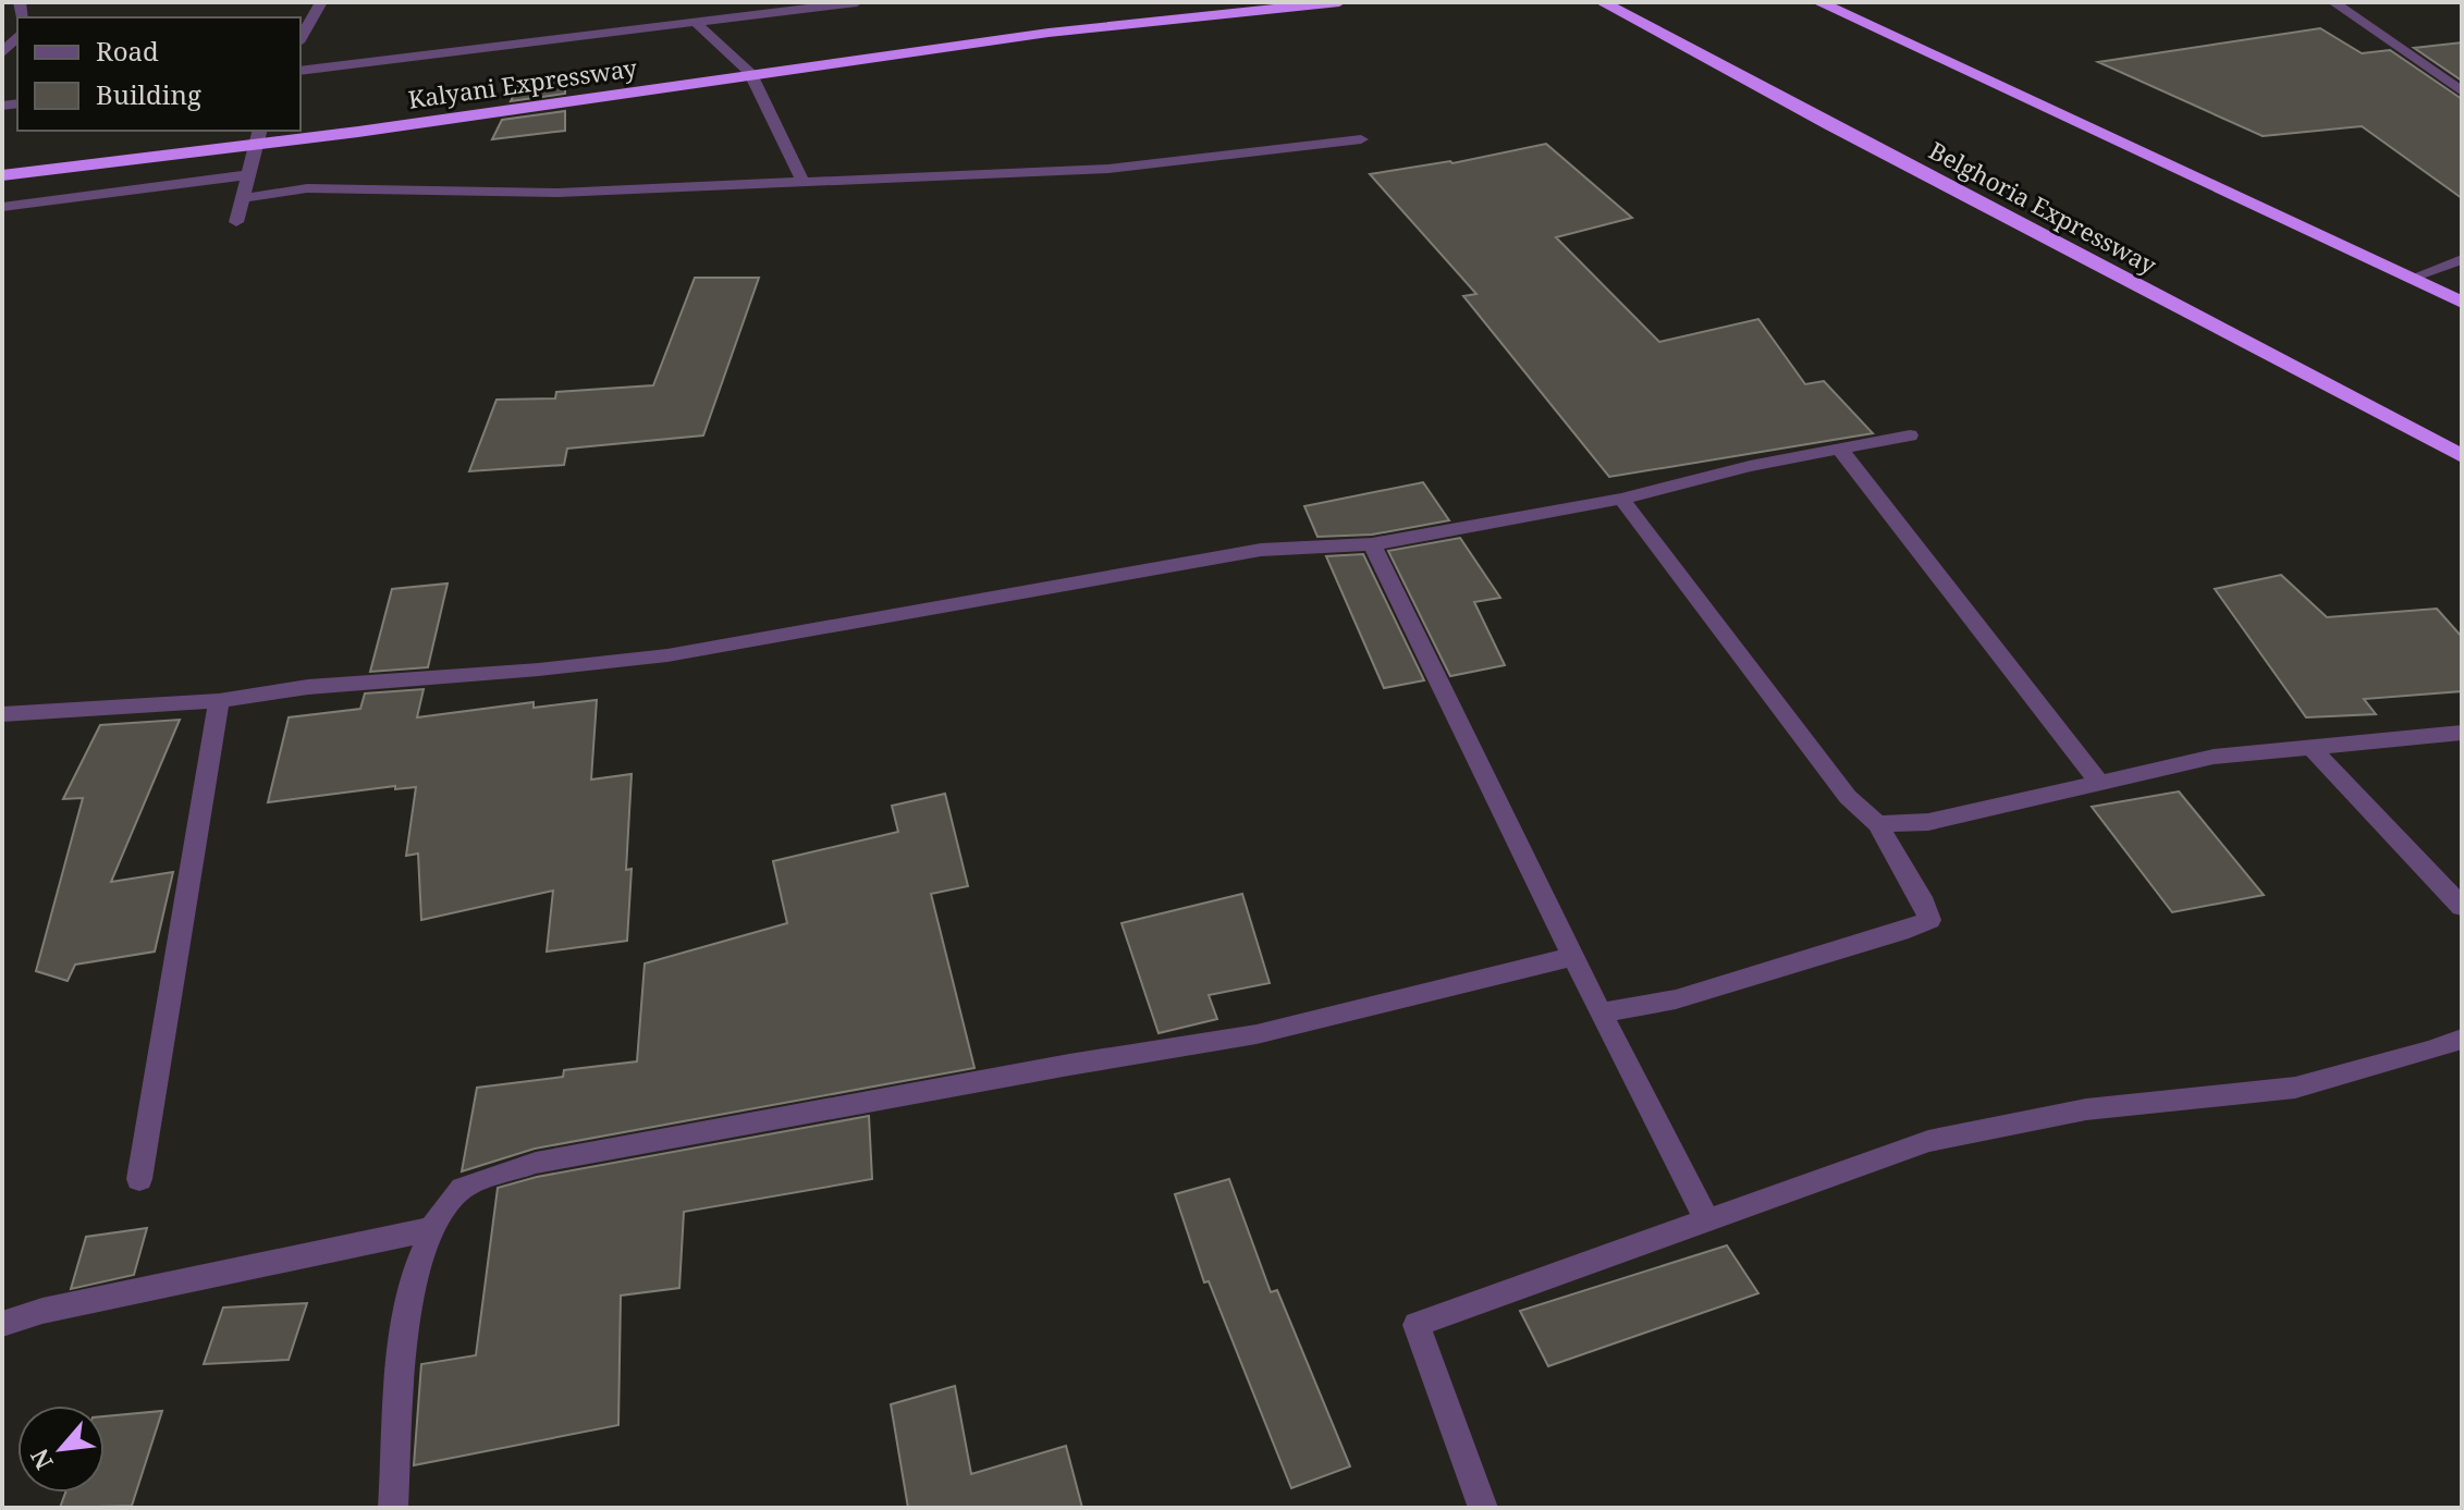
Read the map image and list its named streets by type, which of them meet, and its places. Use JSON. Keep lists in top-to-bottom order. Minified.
{"streets":{"highway":["Kalyani Expressway","Belghoria Expressway"]},"legend":["Road","Building"],"north":"bottom left"}
